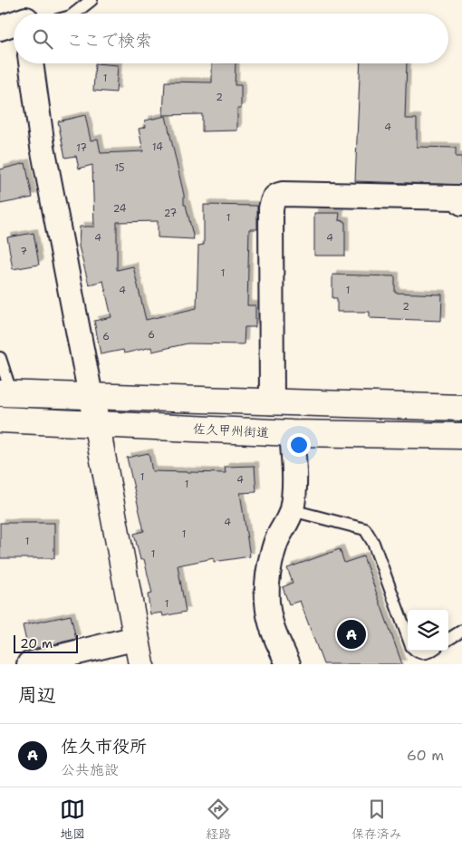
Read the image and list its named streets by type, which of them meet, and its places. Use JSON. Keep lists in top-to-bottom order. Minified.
{"streets":{"main road":["佐久甲州街道"]},"house_numbers":["1","2","4","14","17","15","24","27","1","4","4","7","1","4","1","2","6","6","1","4","1","4","1","1","1","1"],"scale_bar":"20 m","page":{"search":"ここで検索","pins":"A","scale":"20 m","heading":"周辺","list":[{"mark":"A","name":"佐久市役所","note":"公共施設","value":"60 m"}],"nav":["地図","経路","保存済み"]}}
